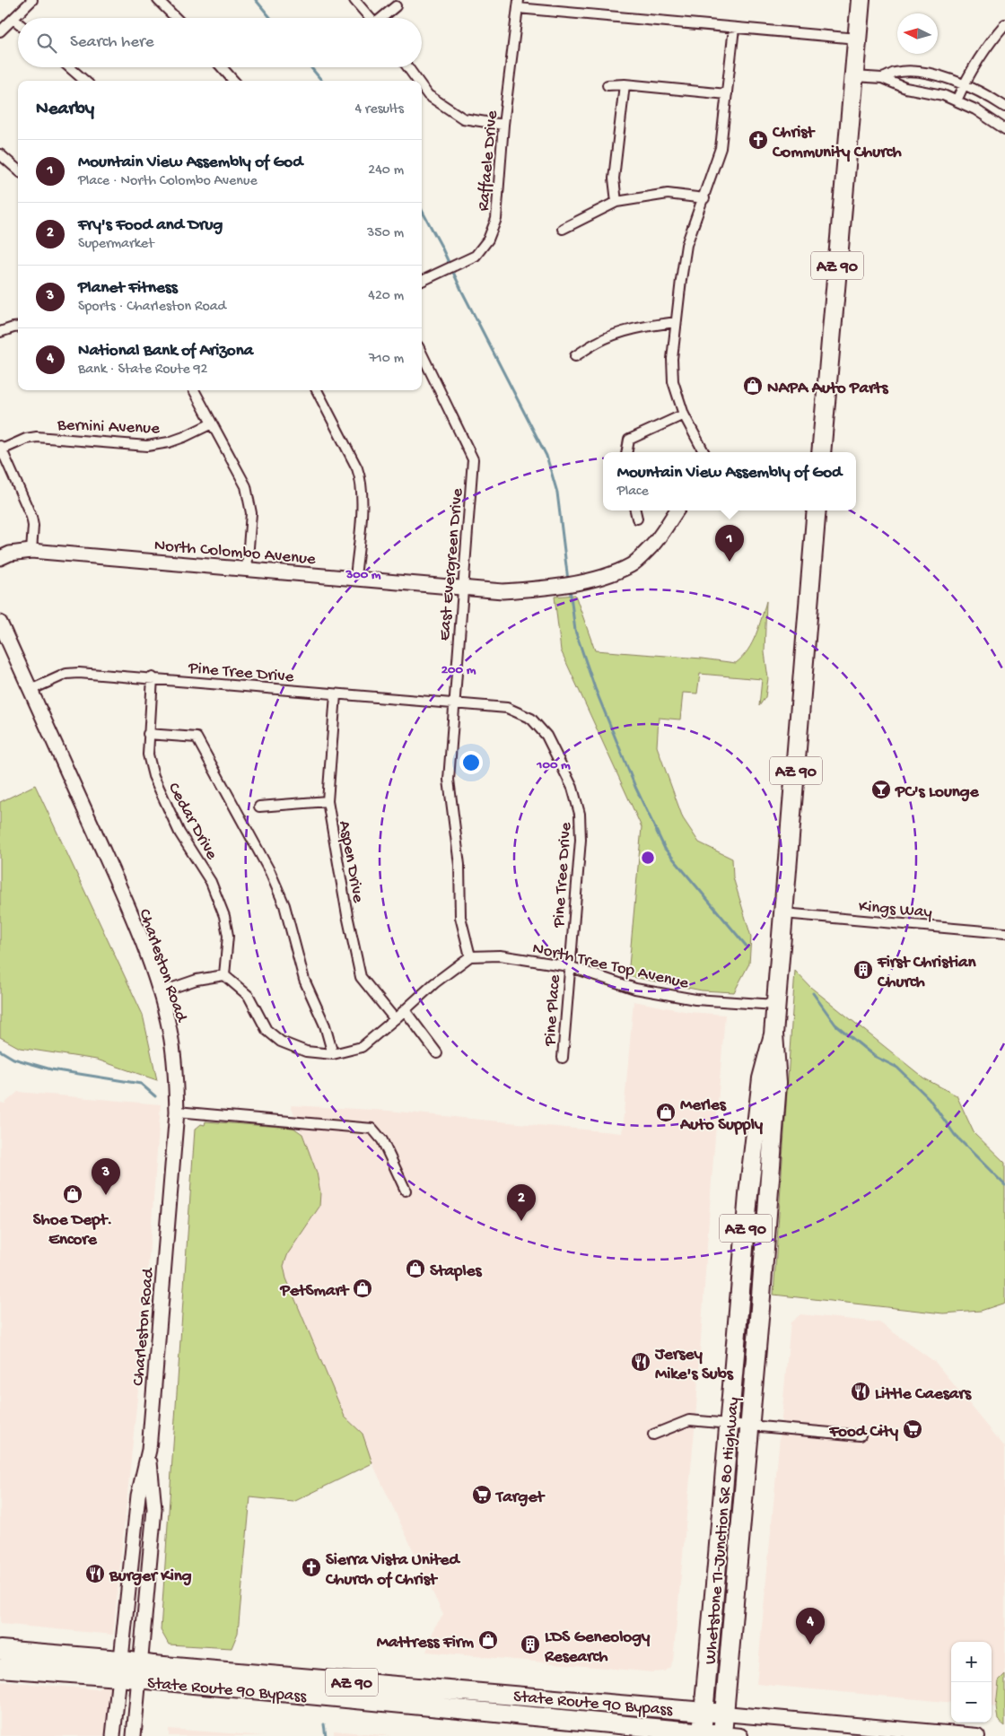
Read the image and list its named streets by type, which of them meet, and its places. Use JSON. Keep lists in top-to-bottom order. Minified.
{"streets":{"highway":["AZ 90","Whetstone TI-Junction SR 80 Highway","State Route 90 Bypass"],"main road":["North Colombo Avenue","Charleston Road"],"street":["Raffaele Drive","Bernini Avenue","East Evergreen Drive","Pine Tree Drive","Cedar Drive","Aspen Drive","Kings Way","North Tree Top Avenue","Pine Place"]},"crossings":[["North Colombo Avenue","East Evergreen Drive"],["East Evergreen Drive","Pine Tree Drive"],["East Evergreen Drive","North Tree Top Avenue"],["Pine Tree Drive","Cedar Drive"],["Pine Tree Drive","Aspen Drive"],["Pine Tree Drive","North Tree Top Avenue"],["Pine Tree Drive","Charleston Road"],["Pine Tree Drive","Pine Place"],["Kings Way","Whetstone TI-Junction SR 80 Highway"],["North Tree Top Avenue","Pine Place"],["North Tree Top Avenue","Whetstone TI-Junction SR 80 Highway"],["Charleston Road","State Route 90 Bypass"],["Whetstone TI-Junction SR 80 Highway","State Route 90 Bypass"]],"places":{"church":["Christ Community Church","Sierra Vista United Church of Christ"],"shop":["NAPA Auto Parts","Merles Auto Supply","Shoe Dept. Encore","Staples","PetSmart","Mattress Firm"],"bar":["PC's Lounge"],"building":["First Christian Church","LDS Geneology Research"],"restaurant":["Jersey Mike's Subs","Little Caesars","Burger King"],"supermarket":["Food City","Target"]},"north":"left","page":{"search":"Search here","heading":["Nearby","4 results"],"list":[{"mark":"1","name":"Mountain View Assembly of God","note":"Place · North Colombo Avenue","value":"240 m"},{"mark":"2","name":"Fry's Food and Drug","note":"Supermarket","value":"350 m"},{"mark":"3","name":"Planet Fitness","note":"Sports · Charleston Road","value":"420 m"},{"mark":"4","name":"National Bank of Arizona","note":"Bank · State Route 92","value":"710 m"}],"popup":["Mountain View Assembly of God","Place"],"pins":["1","3","2","4"],"map_buttons":["+","−"]},"rings":["300 m","200 m","100 m"]}
